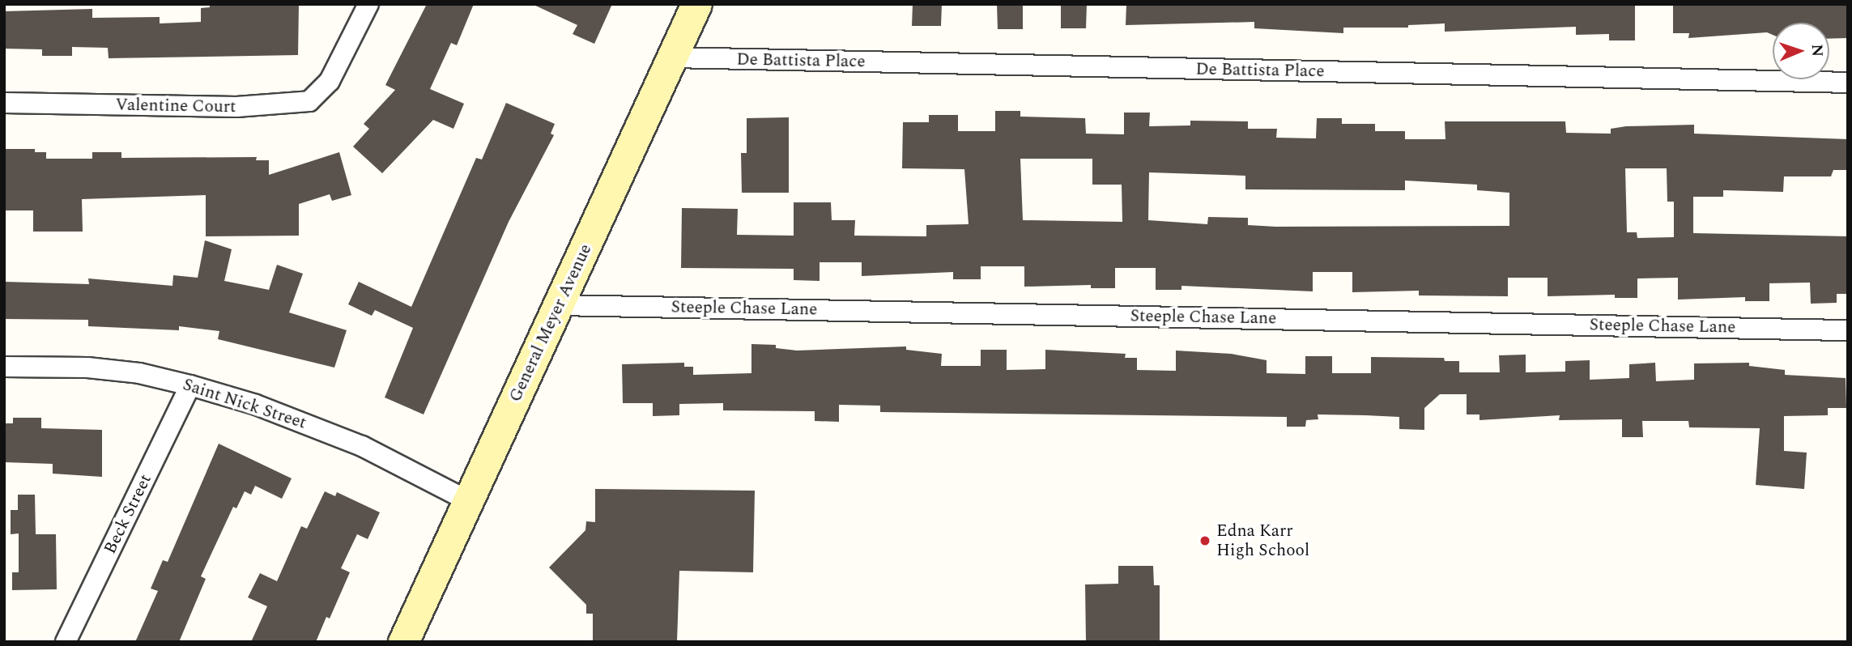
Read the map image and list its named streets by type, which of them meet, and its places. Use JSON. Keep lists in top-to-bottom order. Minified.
{"streets":{"main road":["General Meyer Avenue"],"street":["De Battista Place","Valentine Court","Steeple Chase Lane","Saint Nick Street","Beck Street"]},"crossings":[["De Battista Place","General Meyer Avenue"],["Steeple Chase Lane","General Meyer Avenue"],["General Meyer Avenue","Saint Nick Street"],["Saint Nick Street","Beck Street"]],"places":["Edna Karr High School"],"north":"right"}
